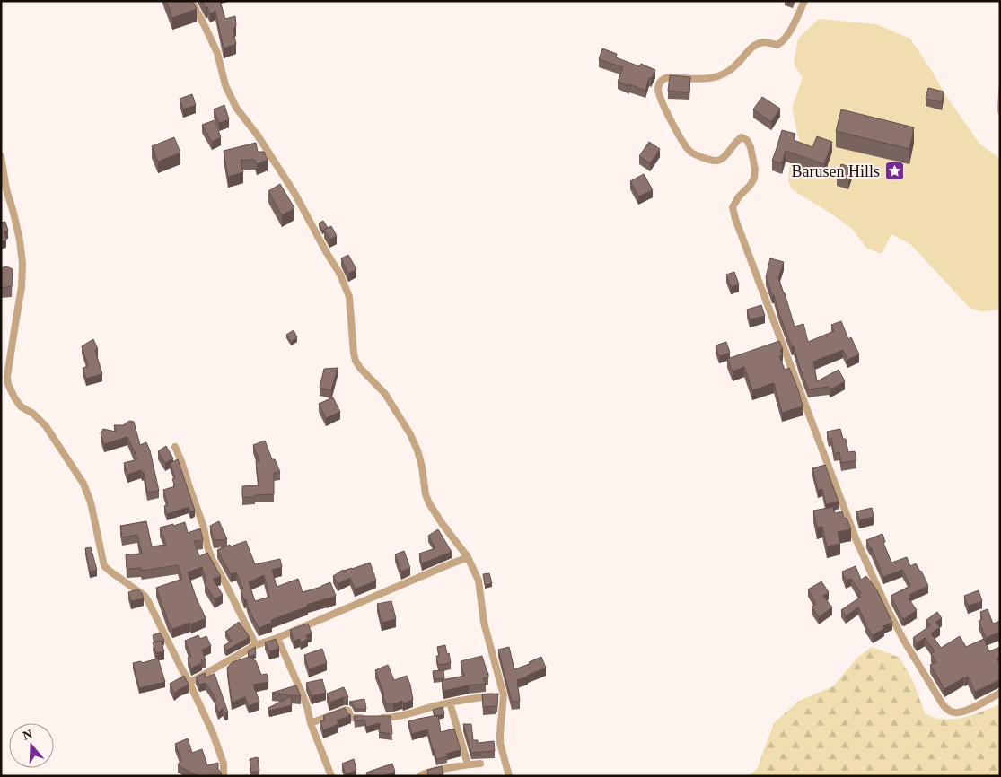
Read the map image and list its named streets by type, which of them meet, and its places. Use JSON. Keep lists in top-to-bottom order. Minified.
{"places":{"place":["Barusen Hills"]},"north":"top"}
